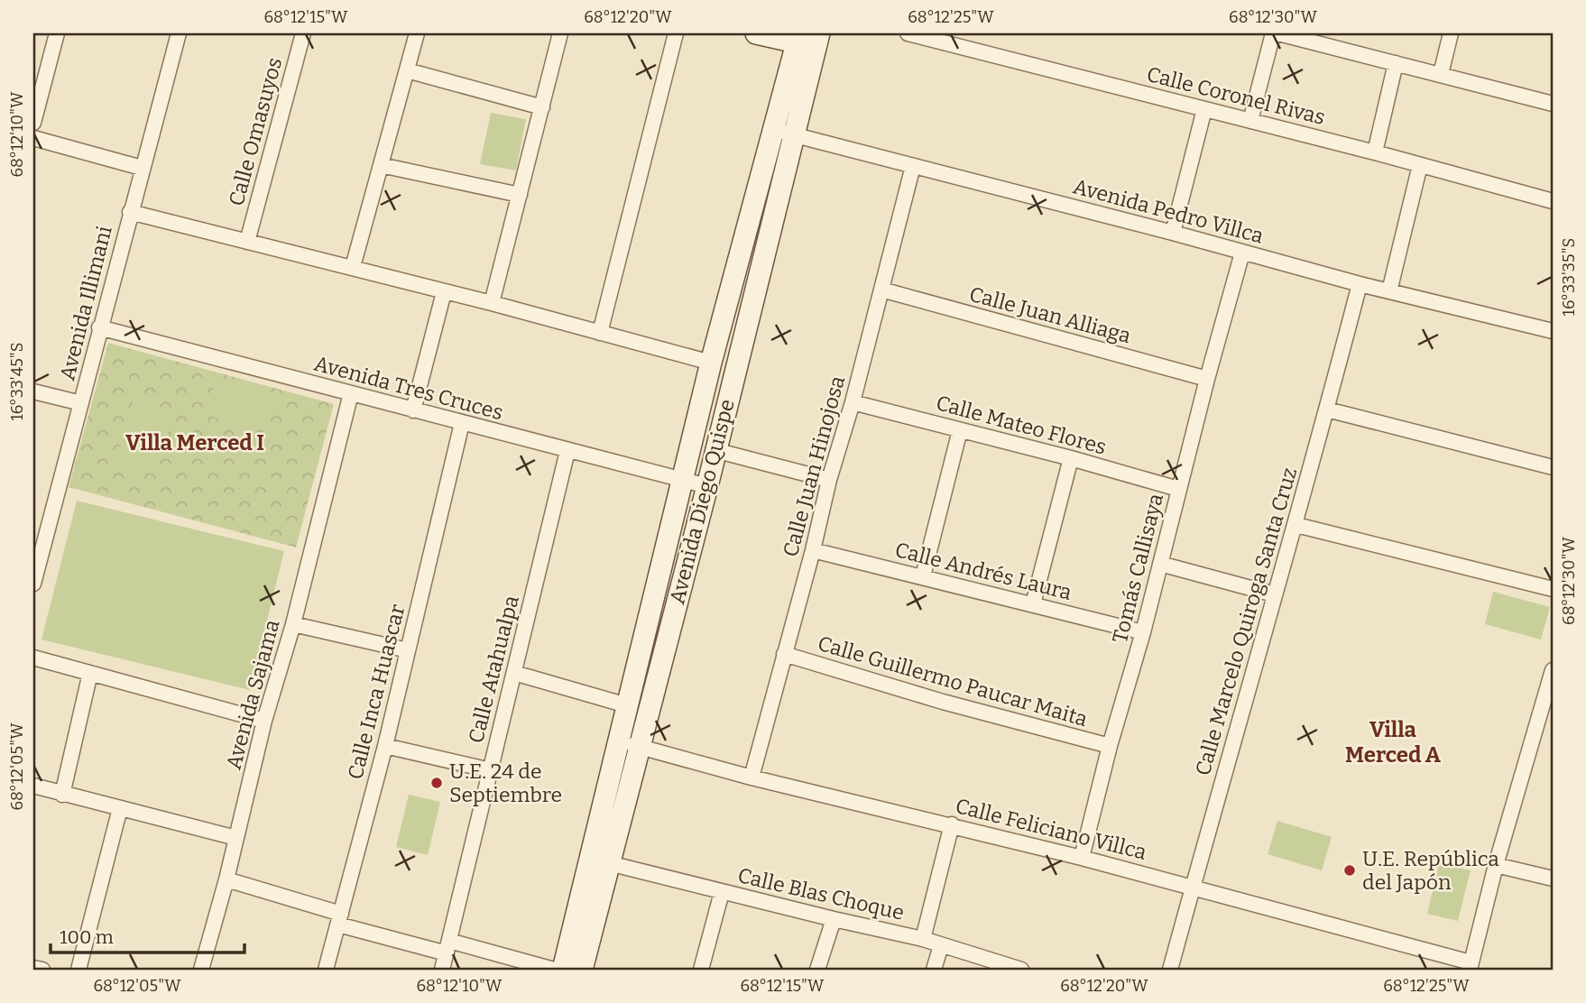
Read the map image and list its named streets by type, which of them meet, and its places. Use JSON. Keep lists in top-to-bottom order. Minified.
{"streets":{"street":["Calle Coronel Rivas","Calle Omasuyos","Avenida Pedro Villca","Avenida Illimani","Calle Juan Alliaga","Avenida Tres Cruces","Calle Mateo Flores","Calle Juan Hinojosa","Avenida Diego Quispe","Tomás Callisaya","Calle Andrés Laura","Calle Marcelo Quiroga Santa Cruz","Calle Atahualpa","Calle Guillermo Paucar Maita","Calle Inca Huascar","Avenida Sajama","Calle Feliciano Villca","Calle Blas Choque"]},"crossings":[["Avenida Pedro Villca","Calle Juan Hinojosa"],["Avenida Pedro Villca","Avenida Diego Quispe"],["Avenida Pedro Villca","Tomás Callisaya"],["Avenida Pedro Villca","Calle Marcelo Quiroga Santa Cruz"],["Avenida Illimani","Avenida Tres Cruces"],["Calle Juan Alliaga","Calle Juan Hinojosa"],["Calle Juan Alliaga","Tomás Callisaya"],["Avenida Tres Cruces","Avenida Diego Quispe"],["Avenida Tres Cruces","Calle Atahualpa"],["Avenida Tres Cruces","Calle Inca Huascar"],["Avenida Tres Cruces","Avenida Sajama"],["Calle Mateo Flores","Calle Juan Hinojosa"],["Calle Mateo Flores","Tomás Callisaya"],["Calle Juan Hinojosa","Calle Andrés Laura"],["Calle Juan Hinojosa","Calle Guillermo Paucar Maita"],["Calle Juan Hinojosa","Calle Feliciano Villca"],["Avenida Diego Quispe","Calle Feliciano Villca"],["Avenida Diego Quispe","Calle Blas Choque"],["Tomás Callisaya","Calle Andrés Laura"],["Tomás Callisaya","Calle Guillermo Paucar Maita"],["Tomás Callisaya","Calle Feliciano Villca"],["Calle Marcelo Quiroga Santa Cruz","Calle Feliciano Villca"]],"districts":["Villa Merced I","Villa Merced A"],"places":["U.E. 24 de Septiembre","U.E. República del Japón"],"scale_bar":"100 m","coordinates":["68°12'15\"W","68°12'20\"W","68°12'25\"W","68°12'30\"W","68°12'10\"W","16°33'35\"S","16°33'45\"S","68°12'05\"W"]}
